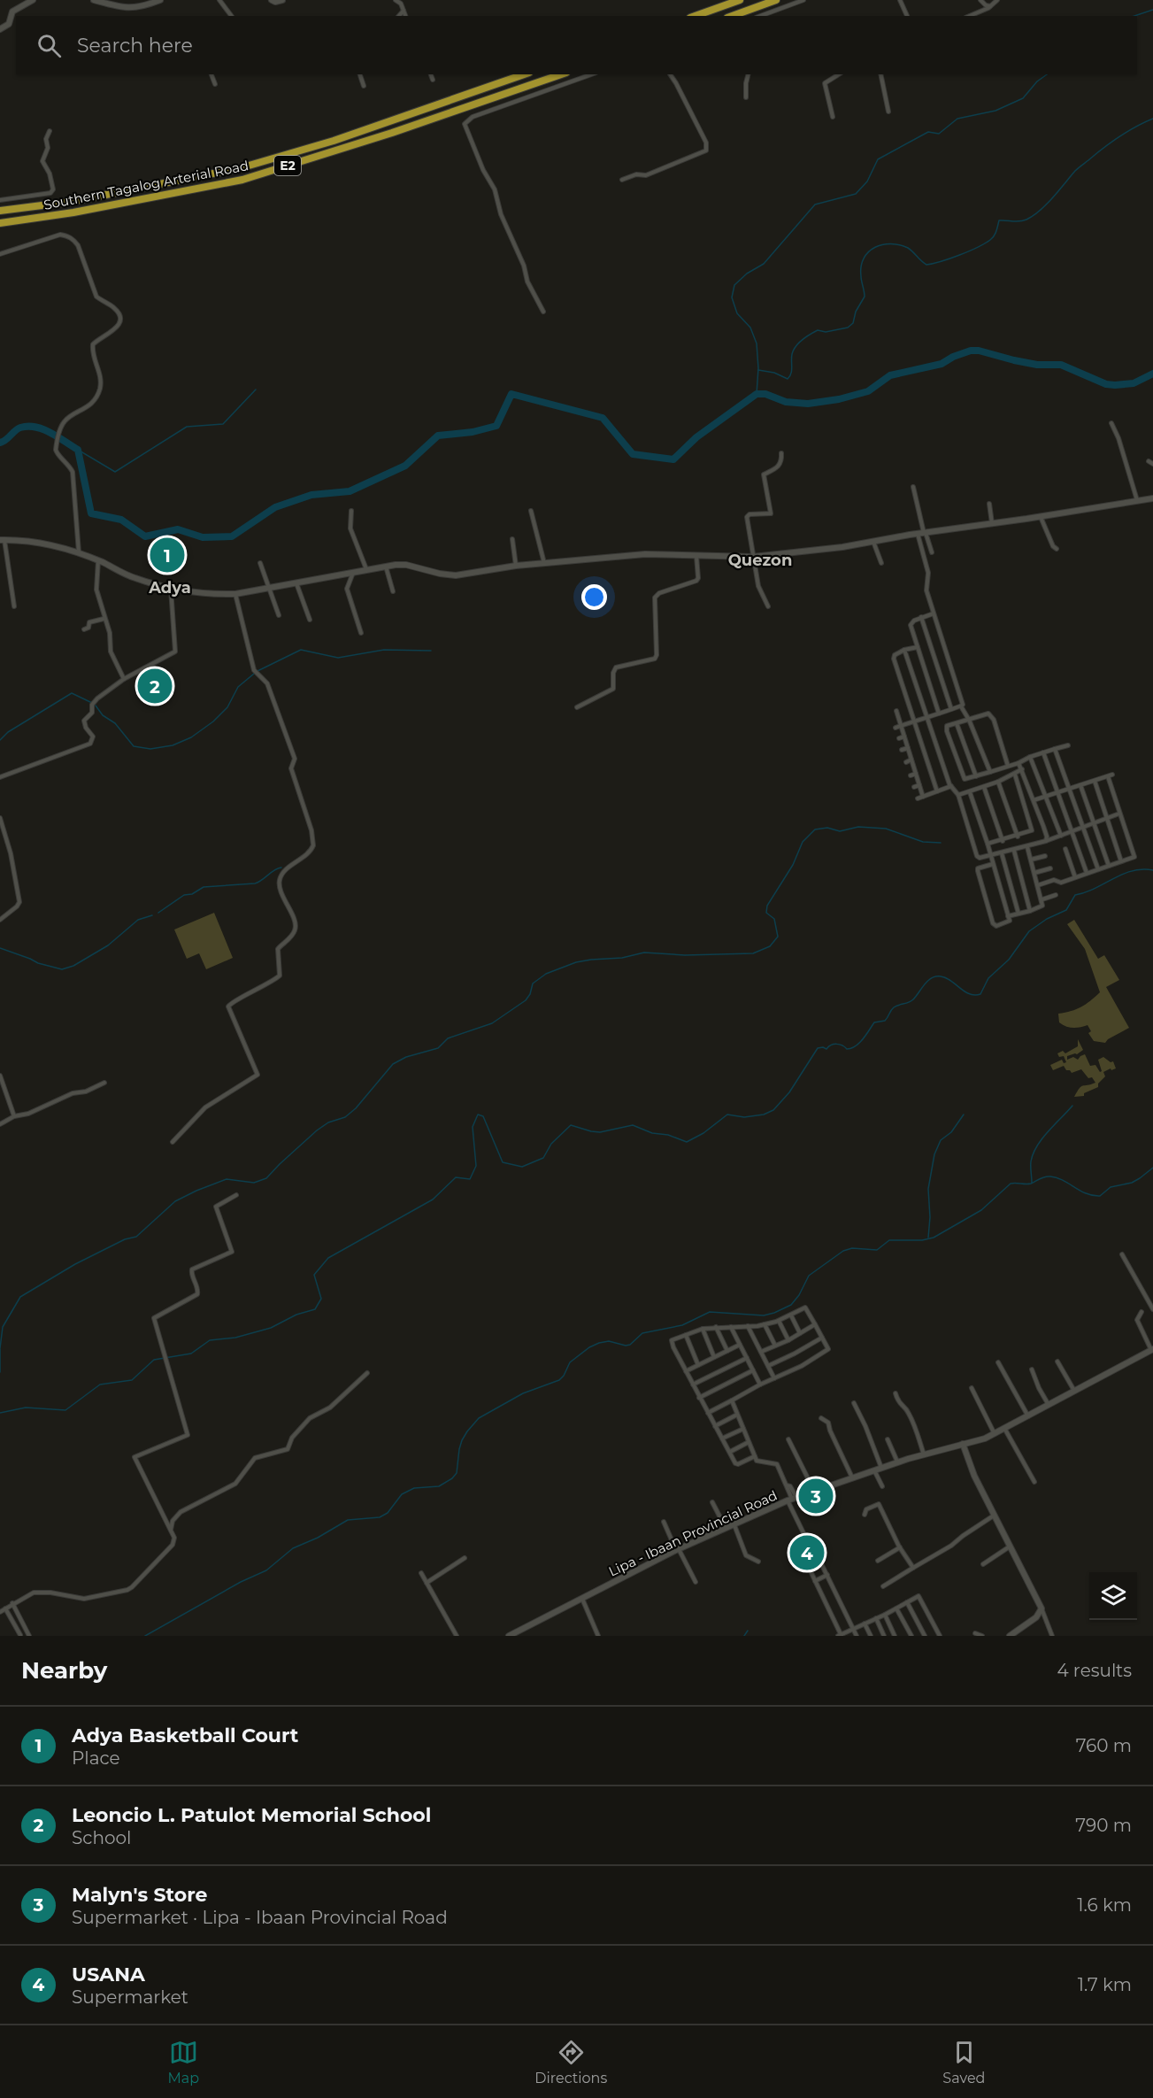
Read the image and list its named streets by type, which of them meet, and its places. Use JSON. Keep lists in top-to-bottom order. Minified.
{"streets":{"highway":["E2","Southern Tagalog Arterial Road"],"street":["Lipa - Ibaan Provincial Road"]},"districts":["Quezon","Adya"],"page":{"search":"Search here","pins":["1","2","3","4"],"heading":["Nearby","4 results"],"list":[{"mark":"1","name":"Adya Basketball Court","note":"Place","value":"760 m"},{"mark":"2","name":"Leoncio L. Patulot Memorial School","note":"School","value":"790 m"},{"mark":"3","name":"Malyn's Store","note":"Supermarket · Lipa - Ibaan Provincial Road","value":"1.6 km"},{"mark":"4","name":"USANA","note":"Supermarket","value":"1.7 km"}],"nav":["Map","Directions","Saved"]}}
